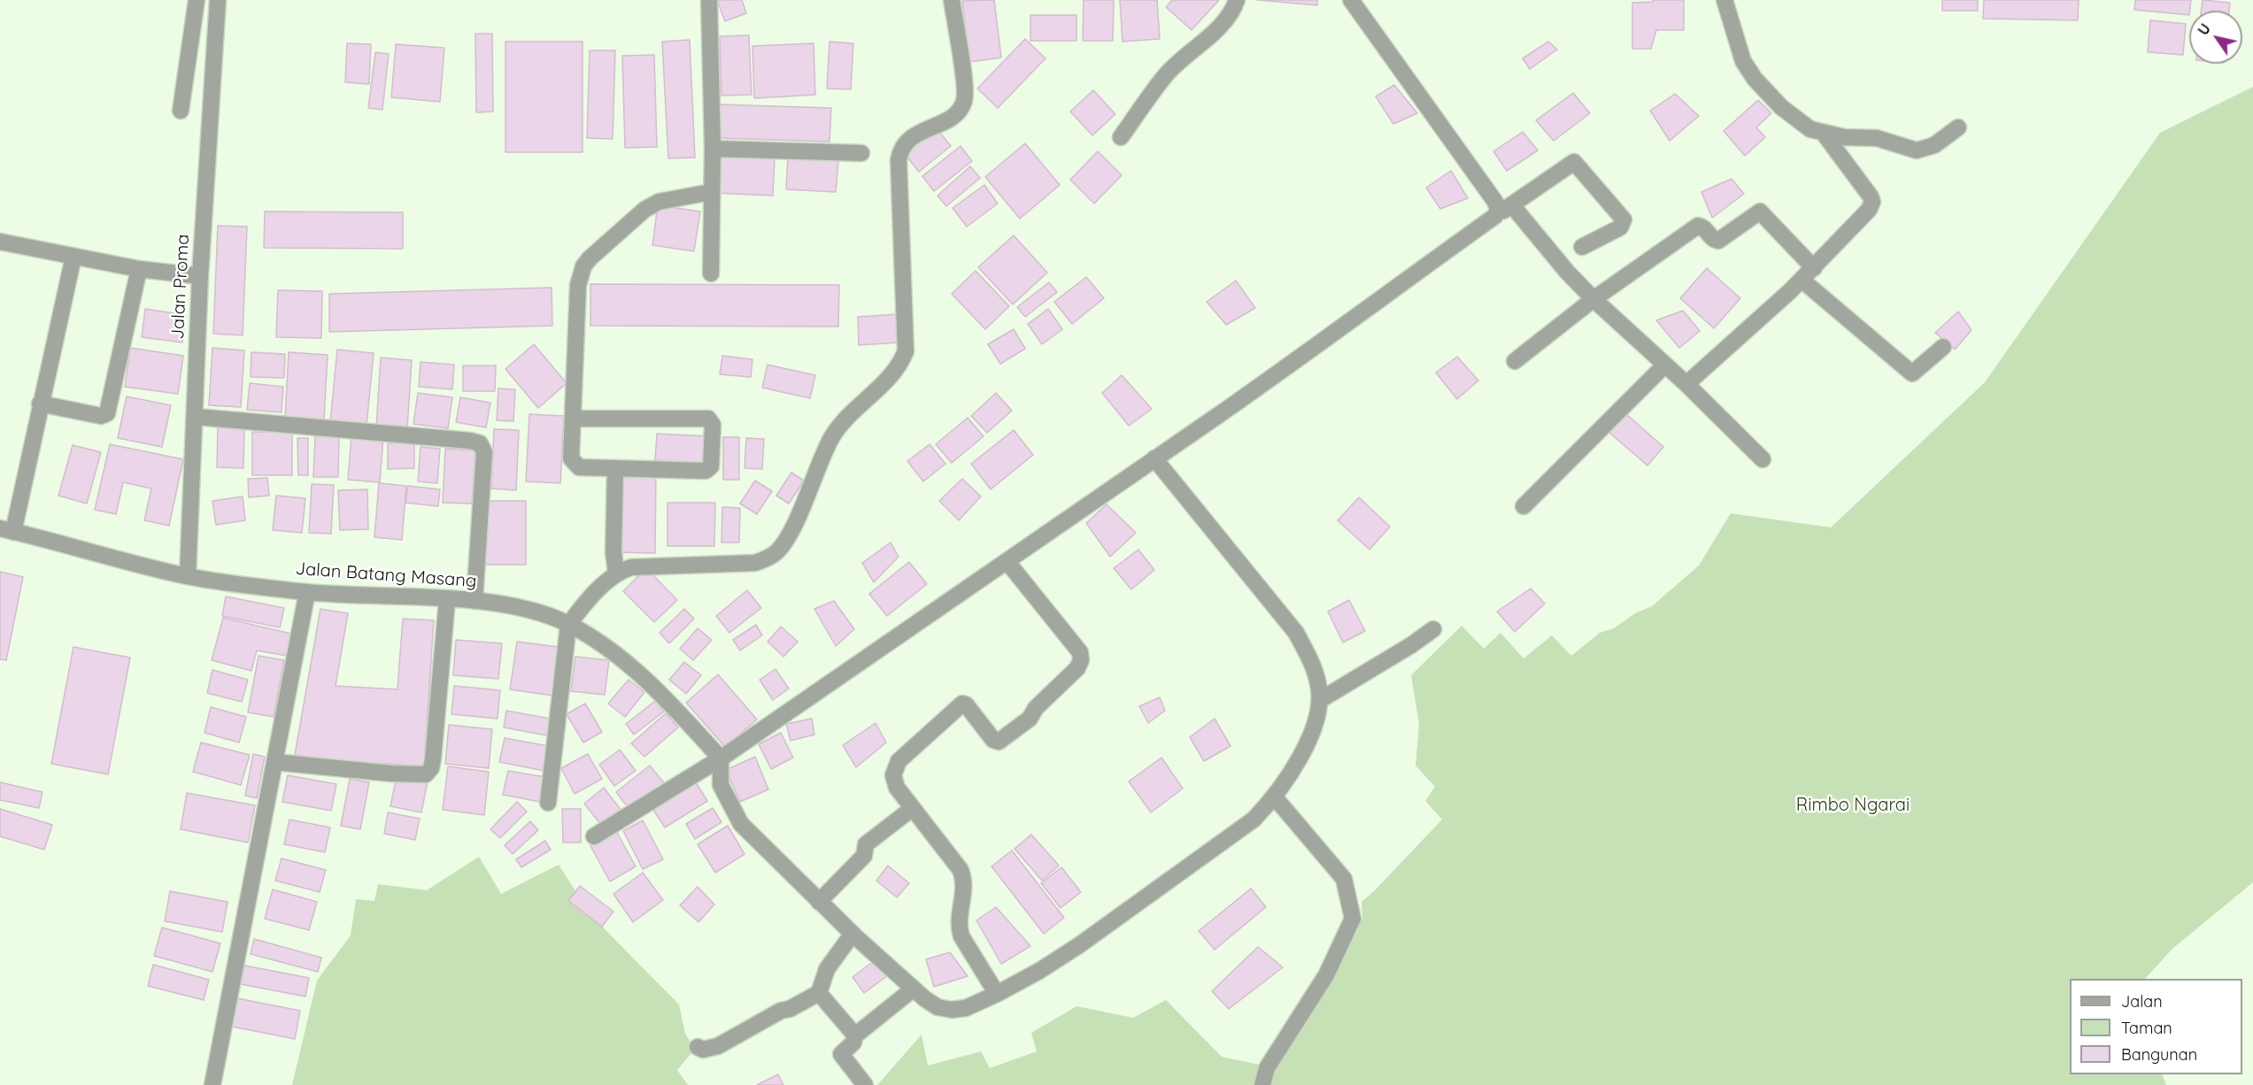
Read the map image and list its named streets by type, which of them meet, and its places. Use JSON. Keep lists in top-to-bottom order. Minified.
{"streets":{"street":["Jalan Proma","Jalan Batang Masang"]},"crossings":[["Jalan Proma","Jalan Batang Masang"]],"parks":["Rimbo Ngarai"],"legend":["Jalan","Taman","Bangunan"],"north":"top left"}
